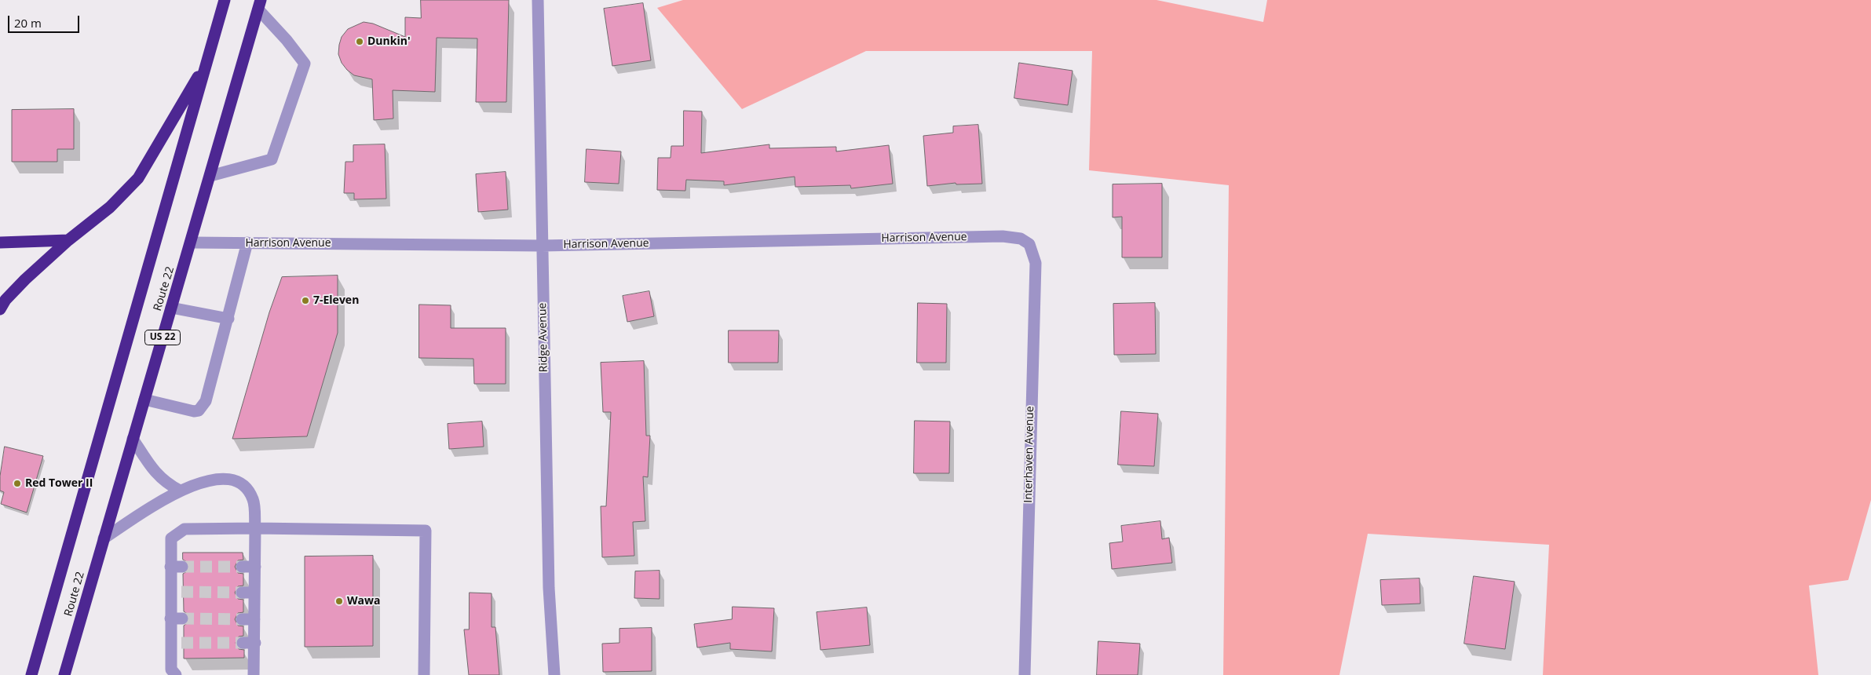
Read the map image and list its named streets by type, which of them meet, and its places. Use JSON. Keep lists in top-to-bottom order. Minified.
{"streets":{"highway":["Route 22","US 22"],"street":["Harrison Avenue","Ridge Avenue","Interhaven Avenue"]},"crossings":[["Harrison Avenue","Route 22"],["Harrison Avenue","Ridge Avenue"],["Harrison Avenue","Interhaven Avenue"]],"places":["Dunkin'","7-Eleven","Red Tower II","Wawa"],"scale_bar":"20 m"}
